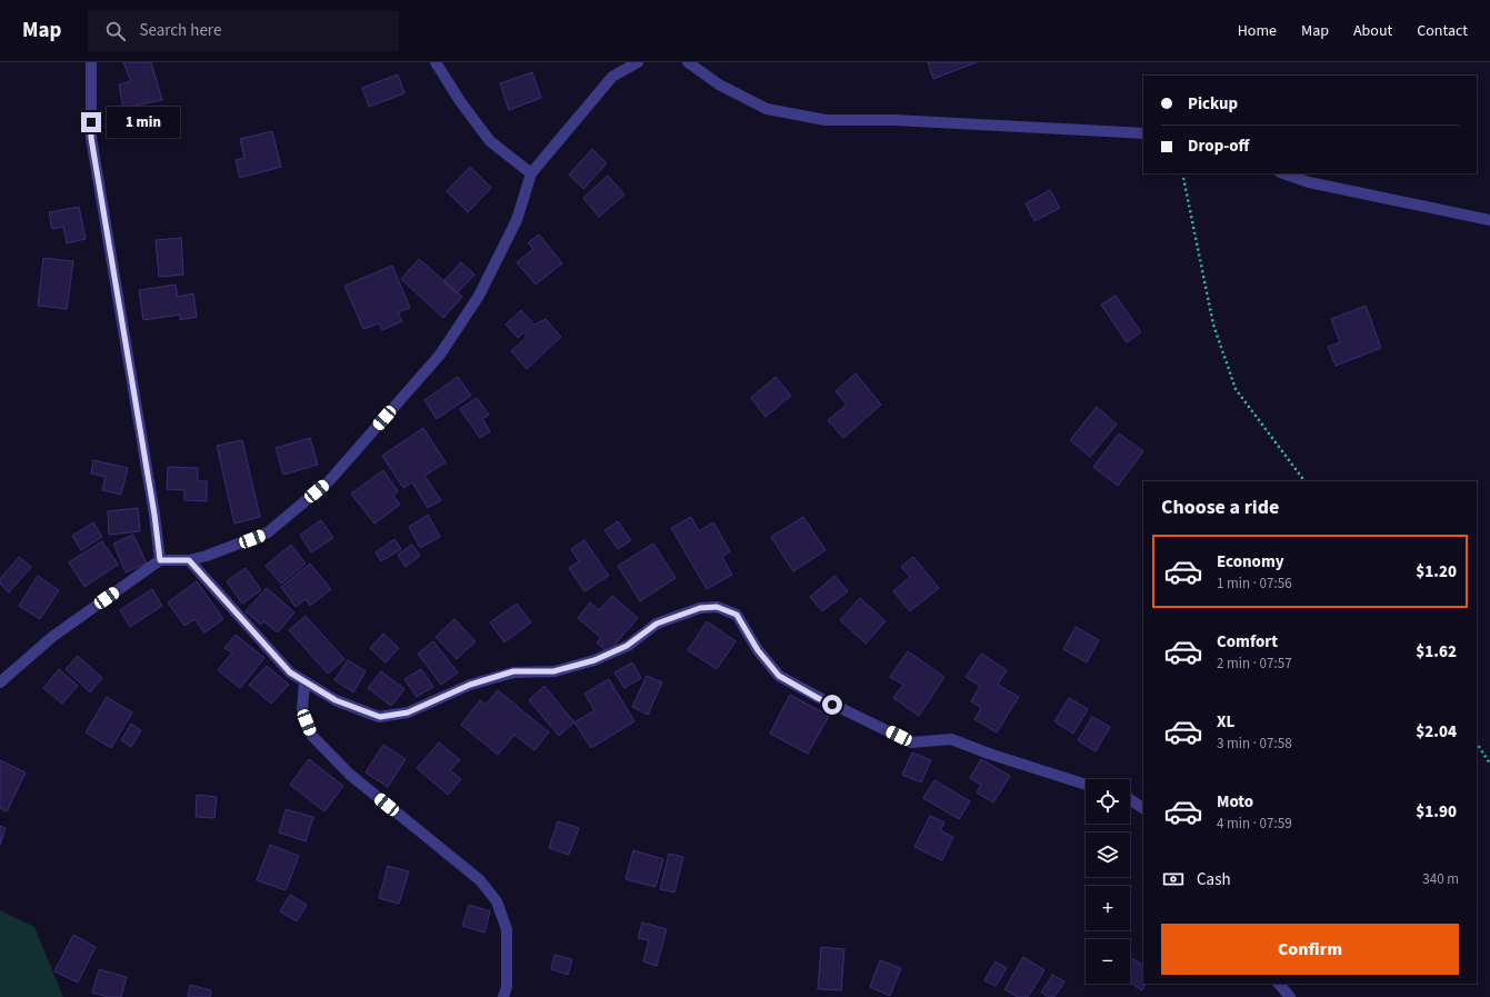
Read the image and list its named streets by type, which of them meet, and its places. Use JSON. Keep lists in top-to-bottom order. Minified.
{"page":{"header":"Map","search":"Search here","nav":["Home","Map","About","Contact"],"banner":["Pickup","Drop-off"],"bubble":"1 min","heading":"Choose a ride","list":[{"name":"Economy","note":"1 min · 07:56","value":"$1.20"},{"name":"Comfort","note":"2 min · 07:57","value":"$1.62"},{"name":"XL","note":"3 min · 07:58","value":"$2.04"},{"name":"Moto","note":"4 min · 07:59","value":"$1.90"}],"map_buttons":["+","−"],"pay":["Cash","340 m"],"buttons":"Confirm"}}
